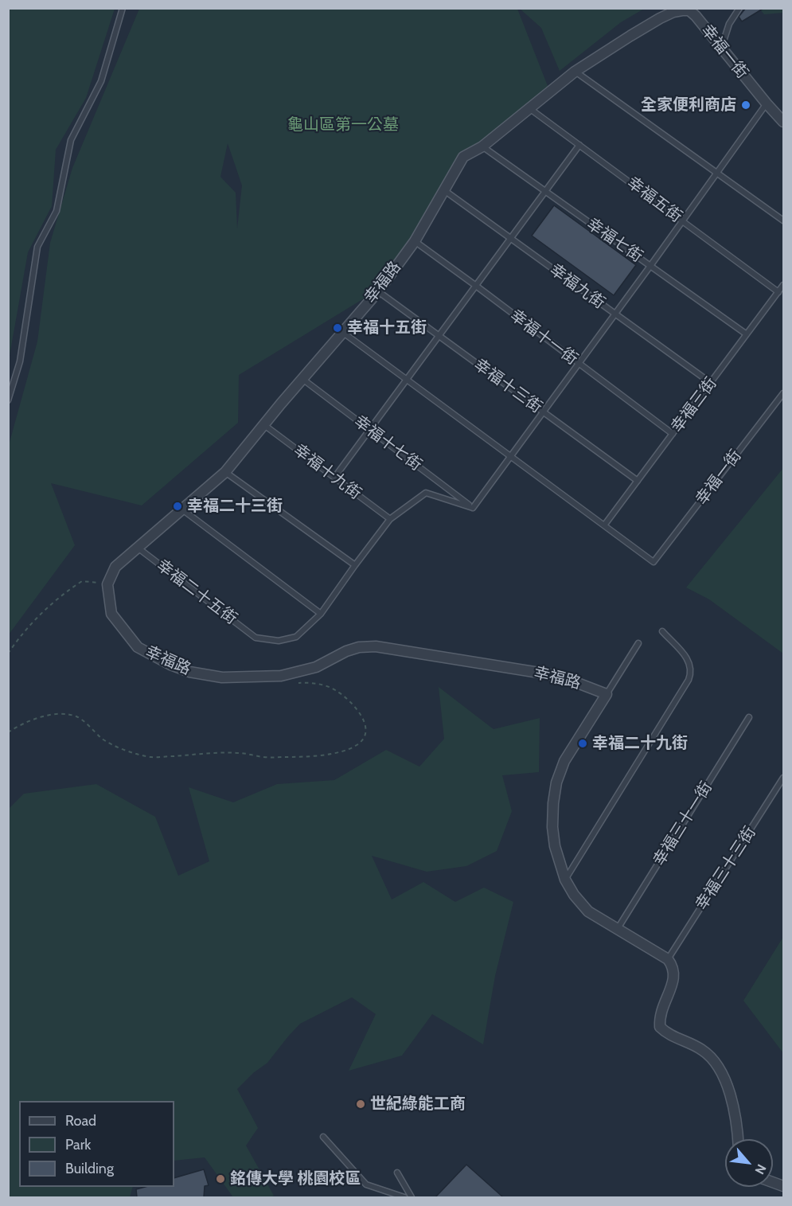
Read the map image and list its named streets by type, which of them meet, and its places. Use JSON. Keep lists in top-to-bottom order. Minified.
{"streets":{"street":["幸福一街","幸福路"],"lane":["幸福五街","幸福七街","幸福九街","幸福十一街","幸福十三街","幸福三街","幸福十七街","幸福十九街","幸福二十五街","幸福三十一街","幸福三十三街"]},"crossings":[["幸福一街","幸福路"],["幸福一街","幸福三街"],["幸福五街","幸福路"],["幸福五街","幸福三街"],["幸福七街","幸福路"],["幸福七街","幸福三街"],["幸福路","幸福九街"],["幸福路","幸福十一街"],["幸福路","幸福十三街"],["幸福路","幸福十七街"],["幸福路","幸福十九街"],["幸福路","幸福二十五街"],["幸福九街","幸福三街"],["幸福十一街","幸福三街"],["幸福十三街","幸福三街"]],"parks":["龜山區第一公墓"],"places":["全家便利商店","幸福十五街","幸福二十三街","幸福二十九街","世紀綠能工商","銘傳大學 桃園校區"],"legend":["Road","Park","Building"],"north":"bottom right"}
